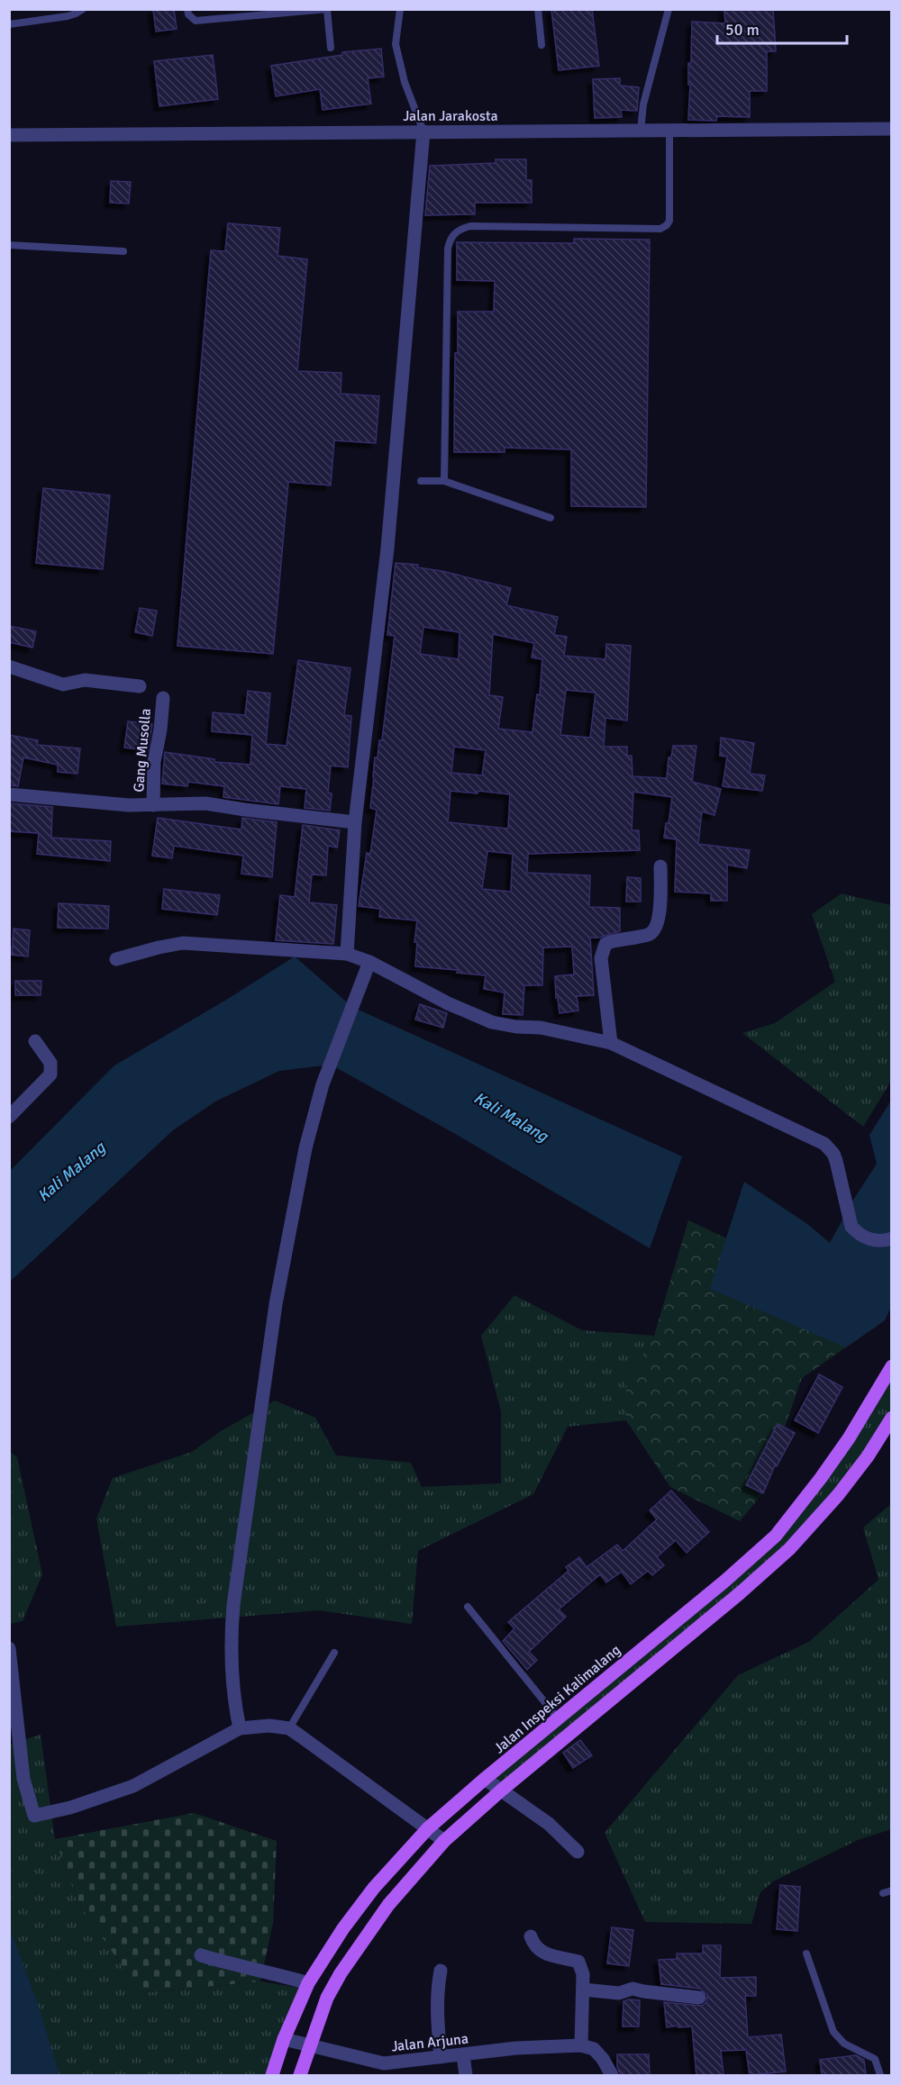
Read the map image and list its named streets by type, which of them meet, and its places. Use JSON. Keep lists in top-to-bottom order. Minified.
{"streets":{"main road":["Jalan Inspeksi Kalimalang"],"street":["Jalan Jarakosta","Gang Musolla","Jalan Arjuna"]},"crossings":[["Jalan Inspeksi Kalimalang","Jalan Arjuna"]],"water":["Kali Malang"],"scale_bar":"50 m"}
